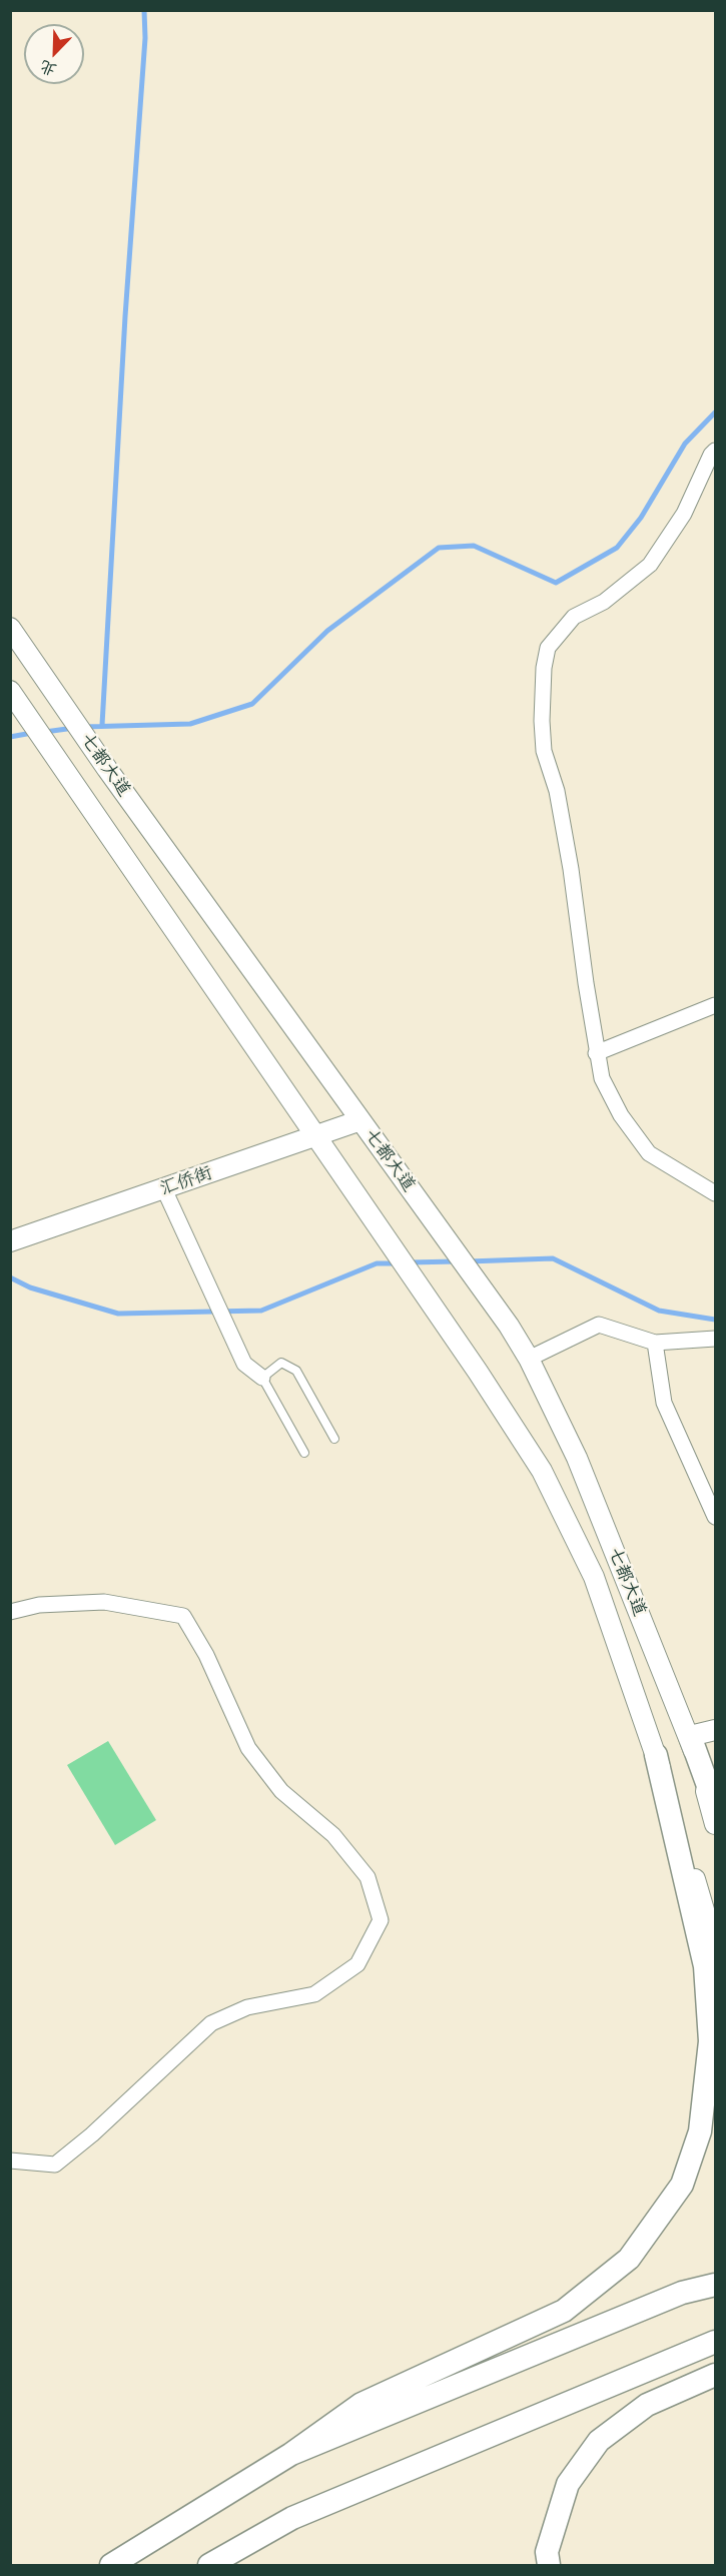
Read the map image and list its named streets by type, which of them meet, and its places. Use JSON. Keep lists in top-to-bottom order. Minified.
{"streets":{"main road":["七都大道","汇侨街"]},"crossings":[["七都大道","汇侨街"]],"north":"bottom left"}
